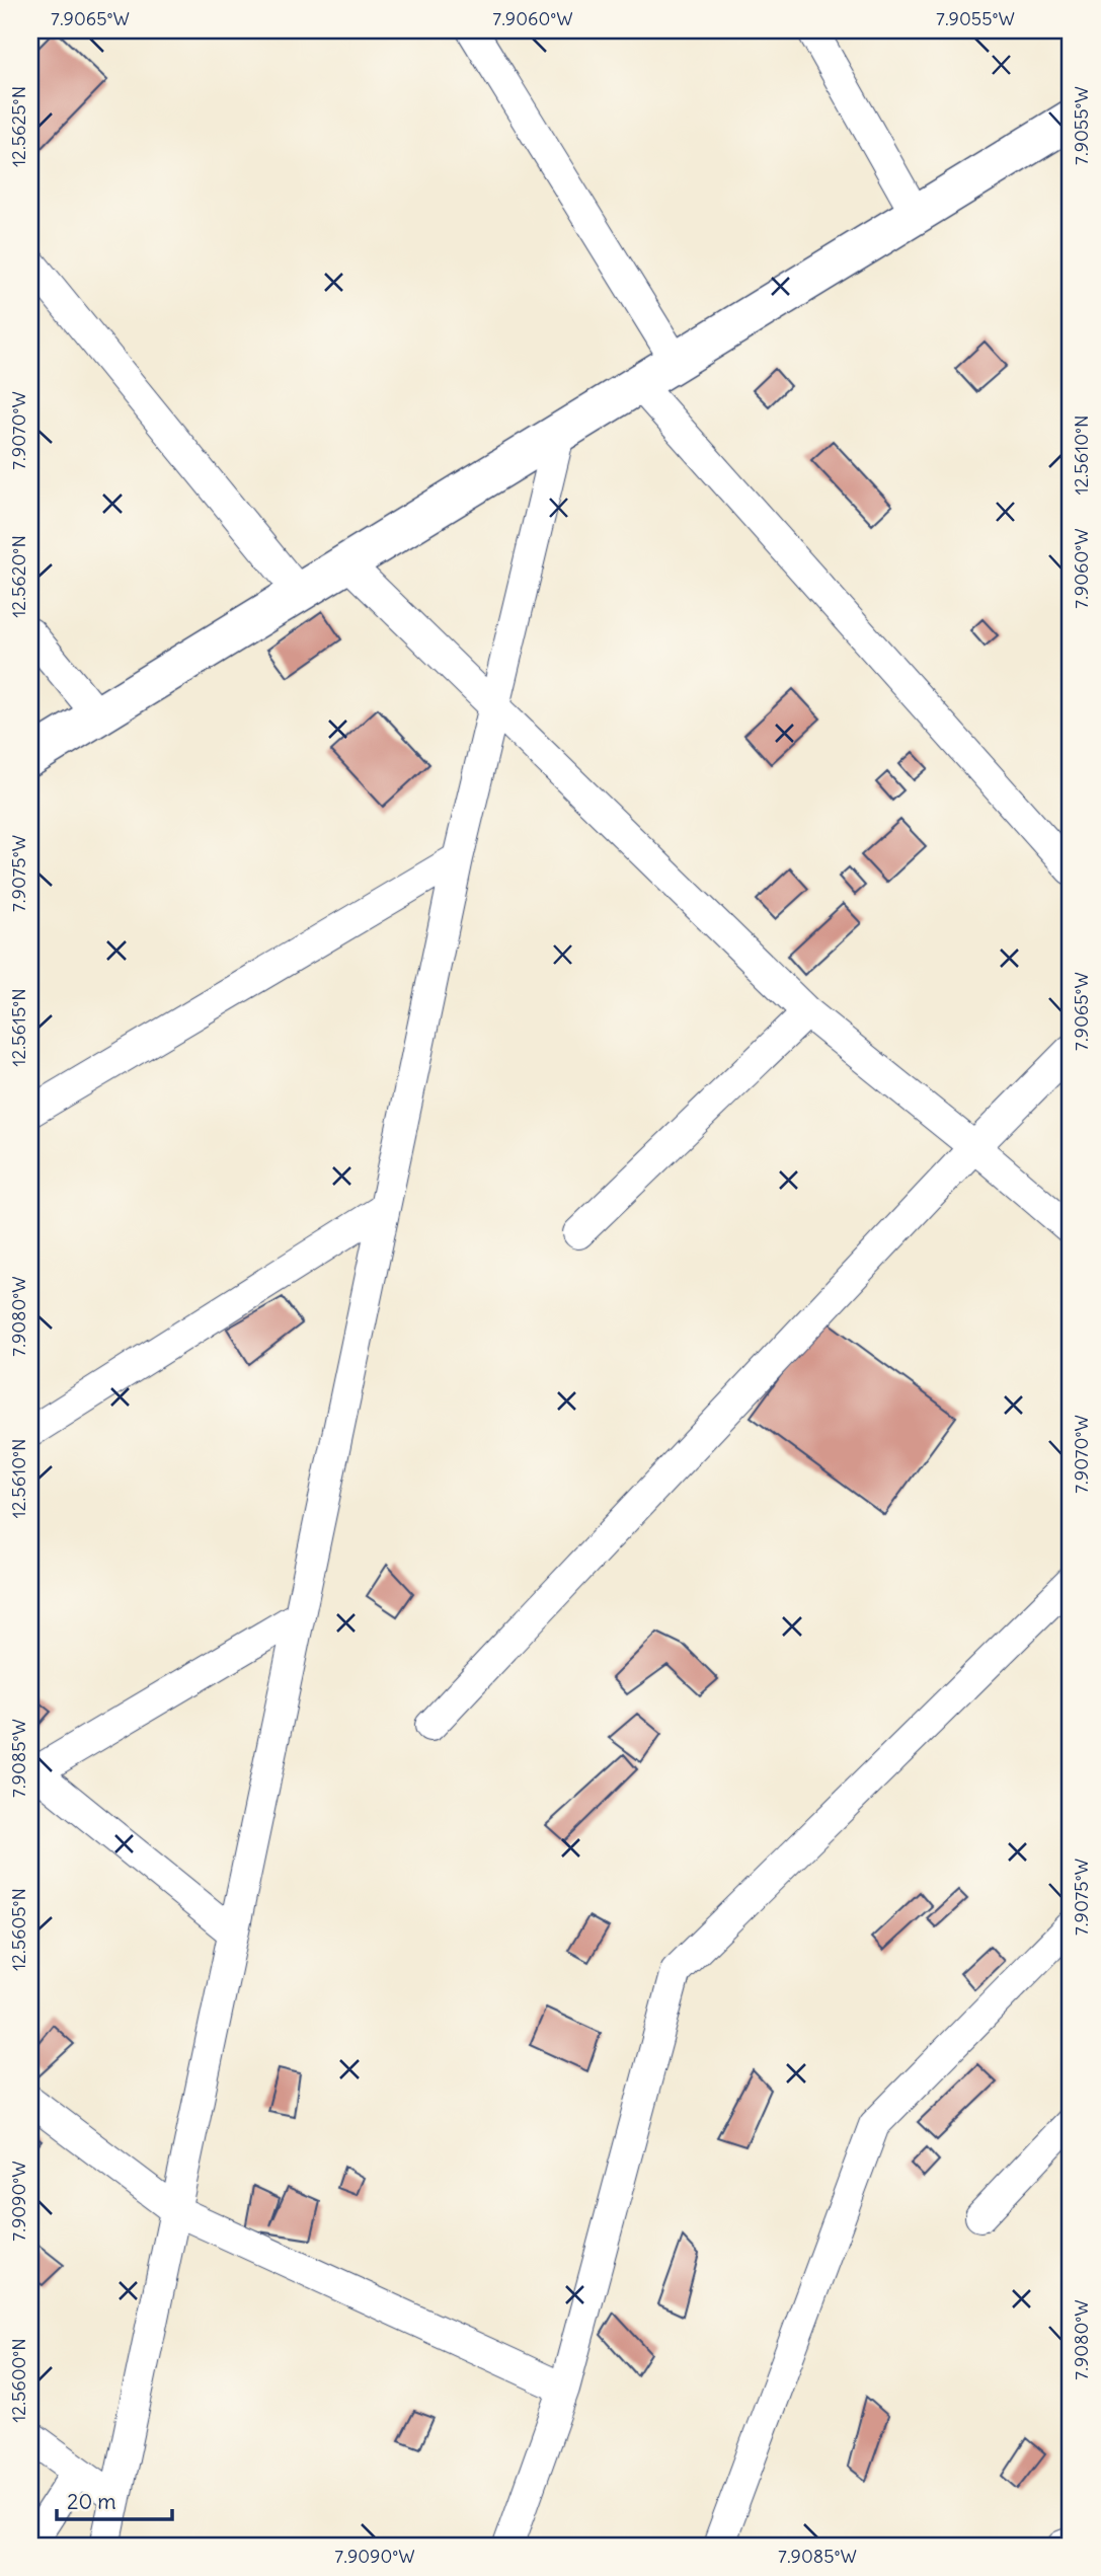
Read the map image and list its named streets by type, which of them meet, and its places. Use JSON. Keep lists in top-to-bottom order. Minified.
{"scale_bar":"20 m","coordinates":["7.9065°W","7.9060°W","7.9055°W","12.5625°N","7.9070°W","12.5610°N","12.5620°N","7.9075°W","12.5615°N","7.9080°W","7.9085°W","12.5605°N","7.9090°W","12.5600°N"]}
